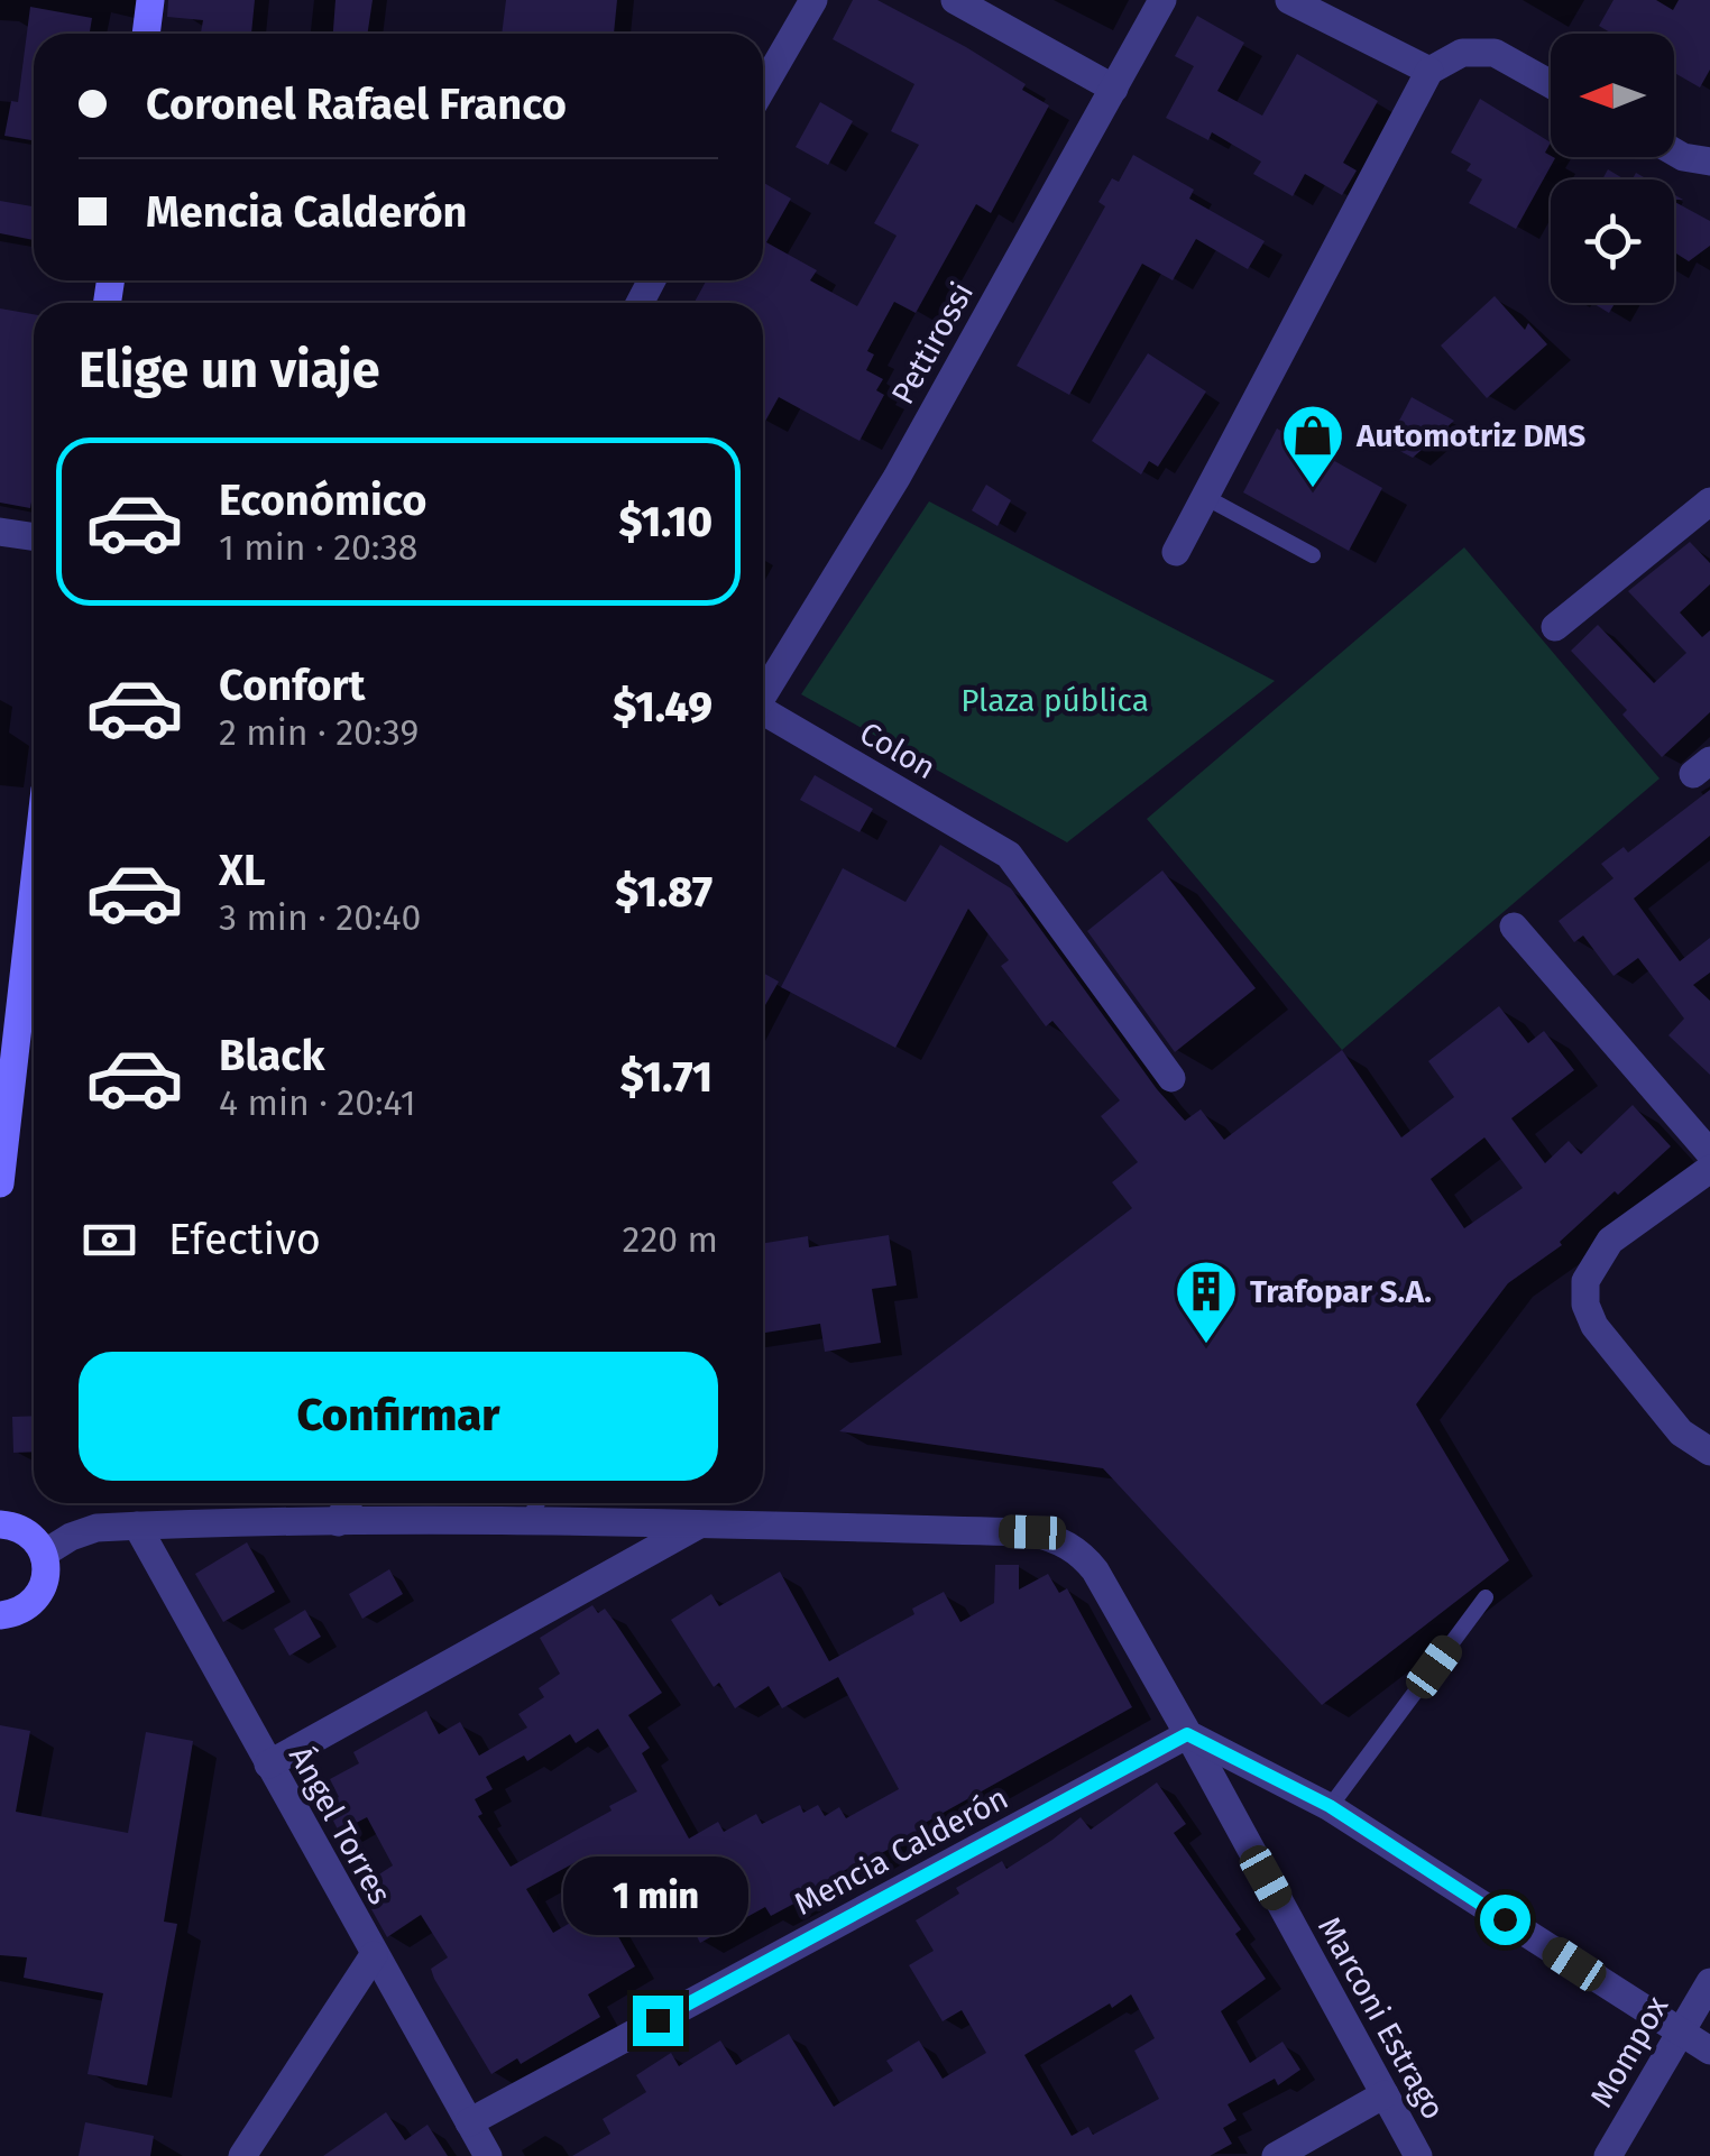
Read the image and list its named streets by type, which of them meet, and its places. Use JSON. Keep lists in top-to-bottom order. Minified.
{"streets":{"street":["Pettirossi","Colon","Ángel Torres","Mencia Calderón","Marconi Estrago","Mompox"]},"crossings":[["Ángel Torres","Mencia Calderón"],["Ángel Torres","Marconi Estrago"],["Mencia Calderón","Marconi Estrago"]],"parks":["Plaza pública"],"places":{"shop":["Automotriz DMS"],"building":["Trafopar S.A."]},"north":"left","page":{"banner":["Coronel Rafael Franco","Mencia Calderón"],"heading":"Elige un viaje","list":[{"name":"Económico","note":"1 min · 20:38","value":"$1.10"},{"name":"Confort","note":"2 min · 20:39","value":"$1.49"},{"name":"XL","note":"3 min · 20:40","value":"$1.87"},{"name":"Black","note":"4 min · 20:41","value":"$1.71"}],"pay":["Efectivo","220 m"],"buttons":"Confirmar","bubble":"1 min"}}
